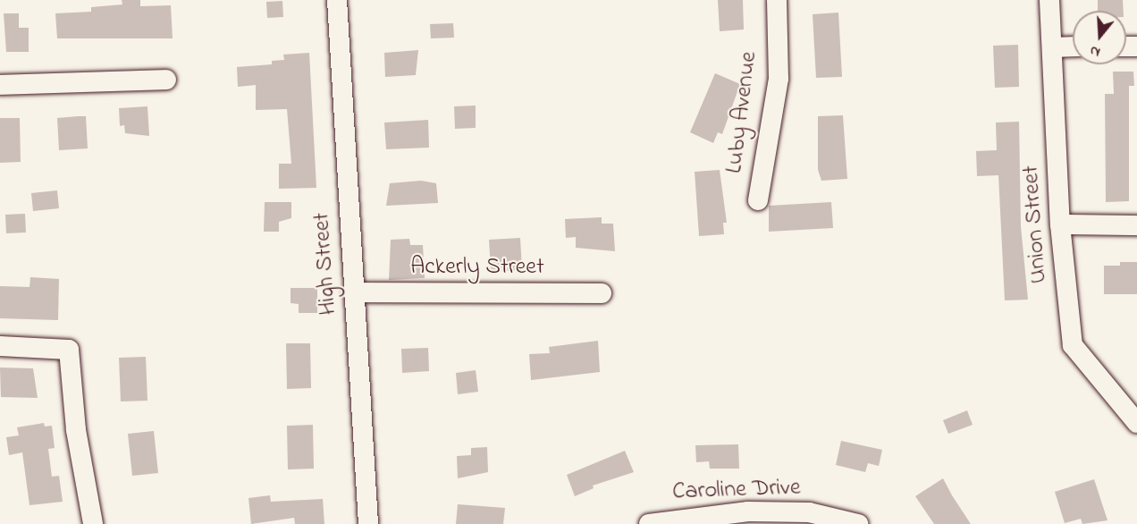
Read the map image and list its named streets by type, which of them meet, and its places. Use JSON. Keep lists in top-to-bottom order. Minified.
{"streets":{"street":["Luby Avenue","Union Street","High Street","Ackerly Street","Caroline Drive"]},"crossings":[["High Street","Ackerly Street"]],"north":"bottom"}
